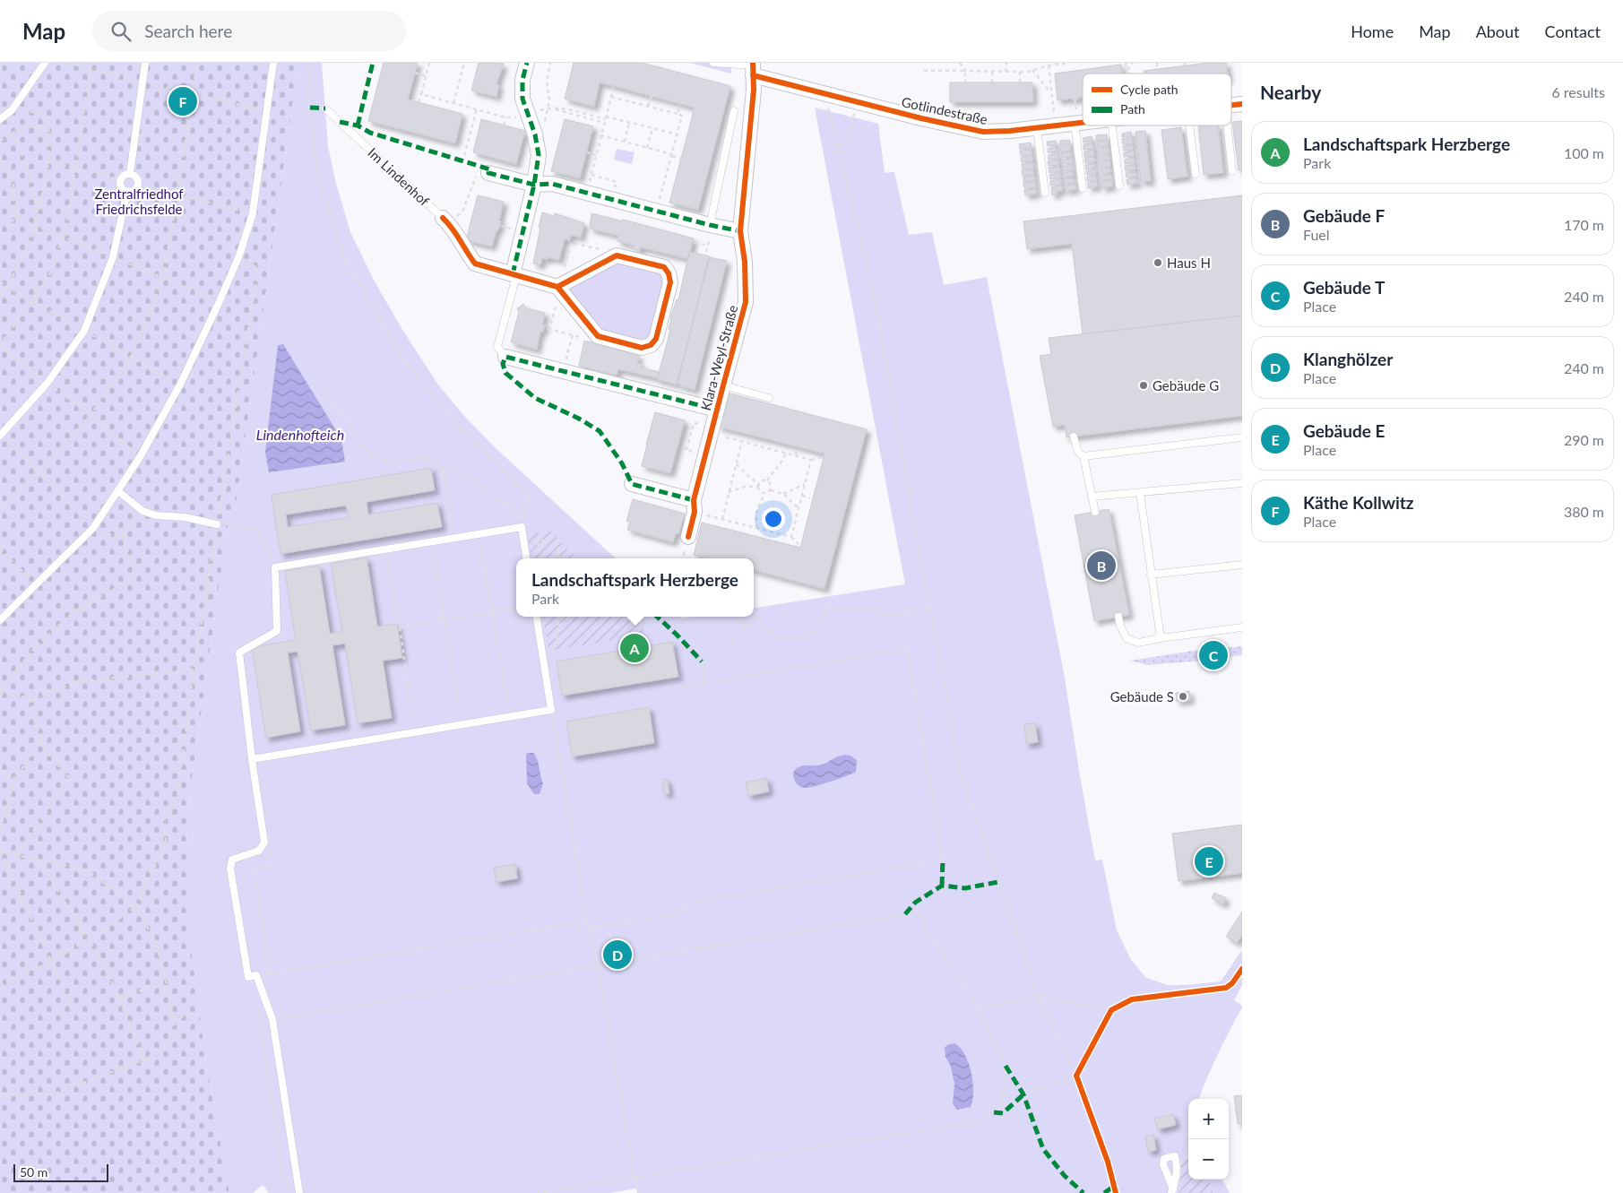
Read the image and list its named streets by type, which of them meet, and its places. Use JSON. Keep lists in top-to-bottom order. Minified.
{"streets":{"street":["Gotlindestraße","Im Lindenhof","Klara-Weyl-Straße"]},"crossings":[["Gotlindestraße","Klara-Weyl-Straße"]],"water":["Lindenhofteich"],"parks":["Zentralfriedhof Friedrichsfelde"],"places":["Haus H","Gebäude G","Gebäude S"],"legend":["Cycle path","Path"],"scale_bar":"50 m","page":{"header":"Map","search":"Search here","nav":["Home","Map","About","Contact"],"heading":["Nearby","6 results"],"pins":["F","B","A","C","E","D"],"list":[{"mark":"A","name":"Landschaftspark Herzberge","note":"Park","value":"100 m"},{"mark":"B","name":"Gebäude F","note":"Fuel","value":"170 m"},{"mark":"C","name":"Gebäude T","note":"Place","value":"240 m"},{"mark":"D","name":"Klanghölzer","note":"Place","value":"240 m"},{"mark":"E","name":"Gebäude E","note":"Place","value":"290 m"},{"mark":"F","name":"Käthe Kollwitz","note":"Place","value":"380 m"}],"popup":["Landschaftspark Herzberge","Park"],"map_buttons":["+","−"],"scale":"50 m"}}
